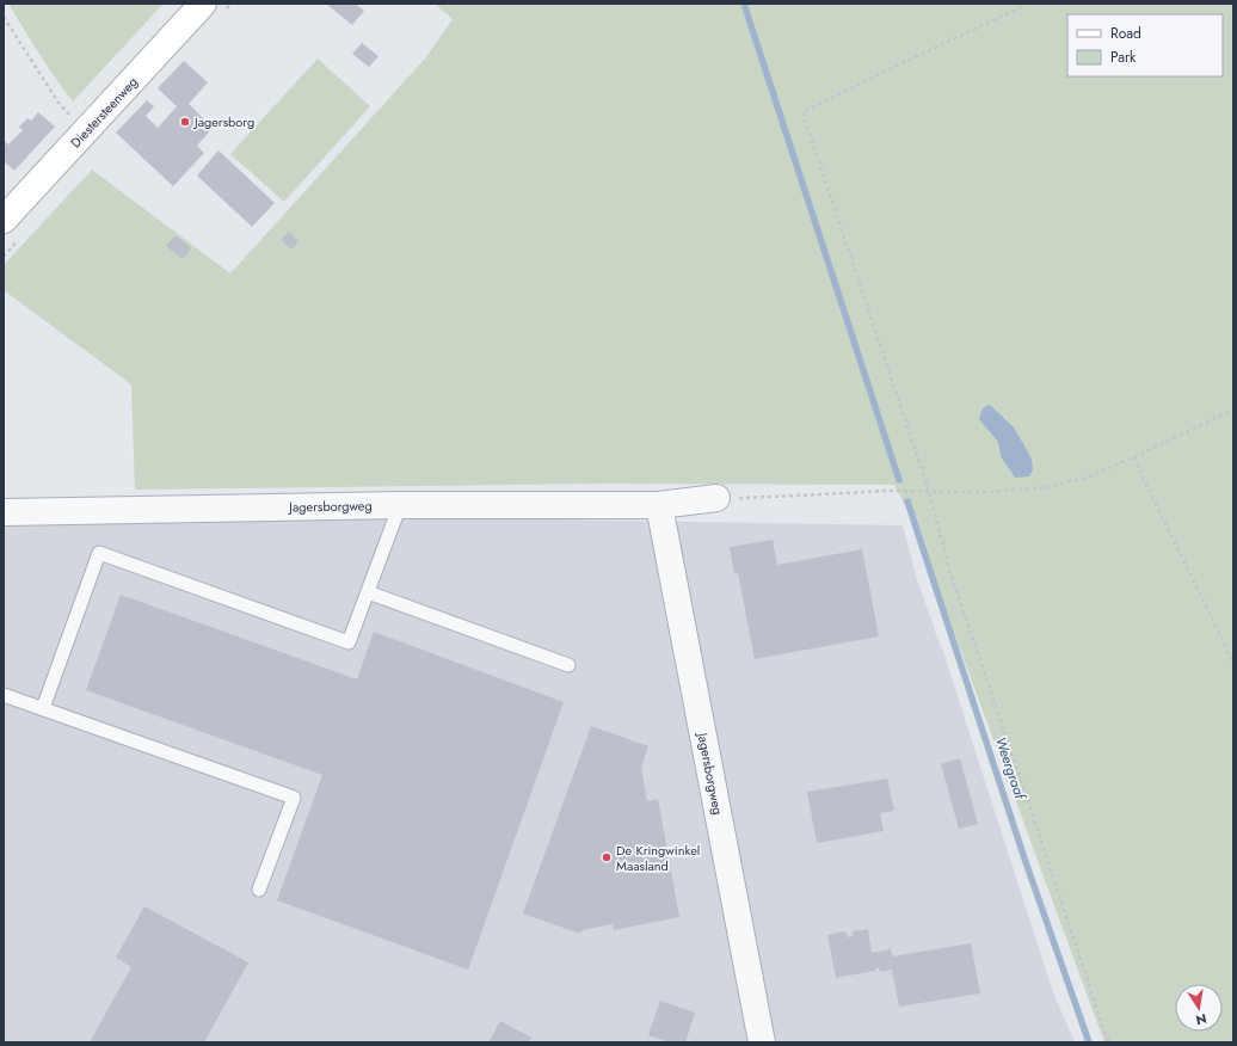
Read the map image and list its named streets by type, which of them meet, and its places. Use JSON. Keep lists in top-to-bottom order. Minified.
{"streets":{"main road":["Diestersteenweg"],"street":["Jagersborgweg"]},"water":["Weergraaf"],"places":["Jagersborg","De Kringwinkel Maasland"],"legend":["Road","Park"],"north":"bottom"}
